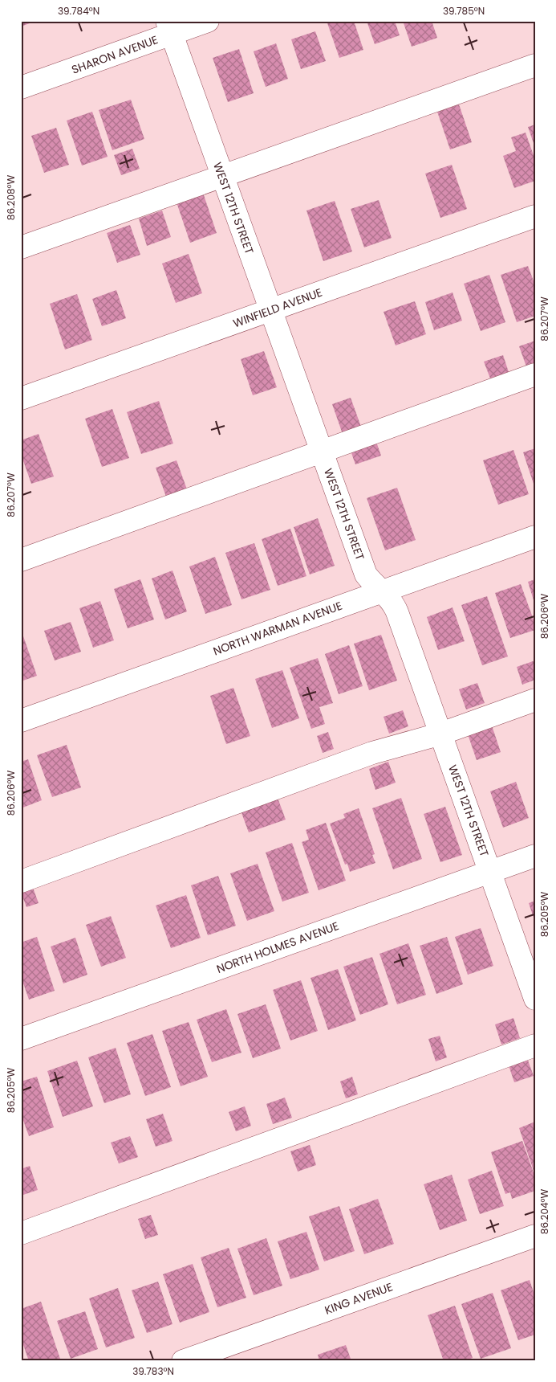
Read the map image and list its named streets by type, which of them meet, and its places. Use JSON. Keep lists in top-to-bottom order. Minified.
{"streets":{"street":["SHARON AVENUE","WEST 12TH STREET","WINFIELD AVENUE","NORTH WARMAN AVENUE","NORTH HOLMES AVENUE","KING AVENUE"]},"crossings":[["SHARON AVENUE","WEST 12TH STREET"],["WEST 12TH STREET","WINFIELD AVENUE"],["WEST 12TH STREET","NORTH WARMAN AVENUE"],["WEST 12TH STREET","NORTH HOLMES AVENUE"]],"coordinates":["39.784°N","39.785°N","86.208°W","86.207°W","86.206°W","86.205°W","86.204°W","39.783°N"]}
